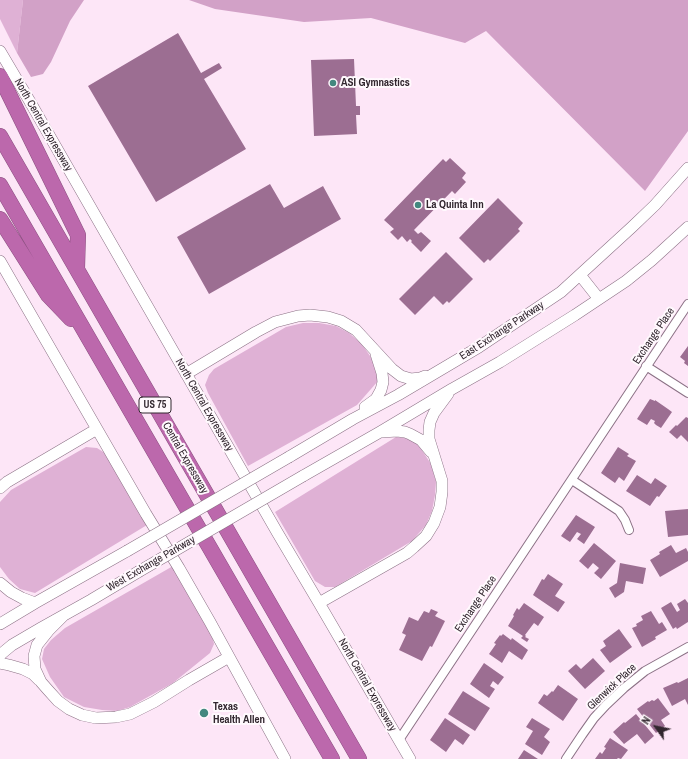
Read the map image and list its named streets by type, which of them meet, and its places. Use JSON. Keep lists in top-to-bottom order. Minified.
{"streets":{"highway":["US 75","Central Expressway"],"main road":["North Central Expressway","East Exchange Parkway","West Exchange Parkway"],"street":["Exchange Place","Glenwick Place"]},"crossings":[["North Central Expressway","Exchange Place"],["East Exchange Parkway","West Exchange Parkway"]],"places":["ASI Gymnastics","La Quinta Inn","Texas Health Allen"],"north":"top left"}
